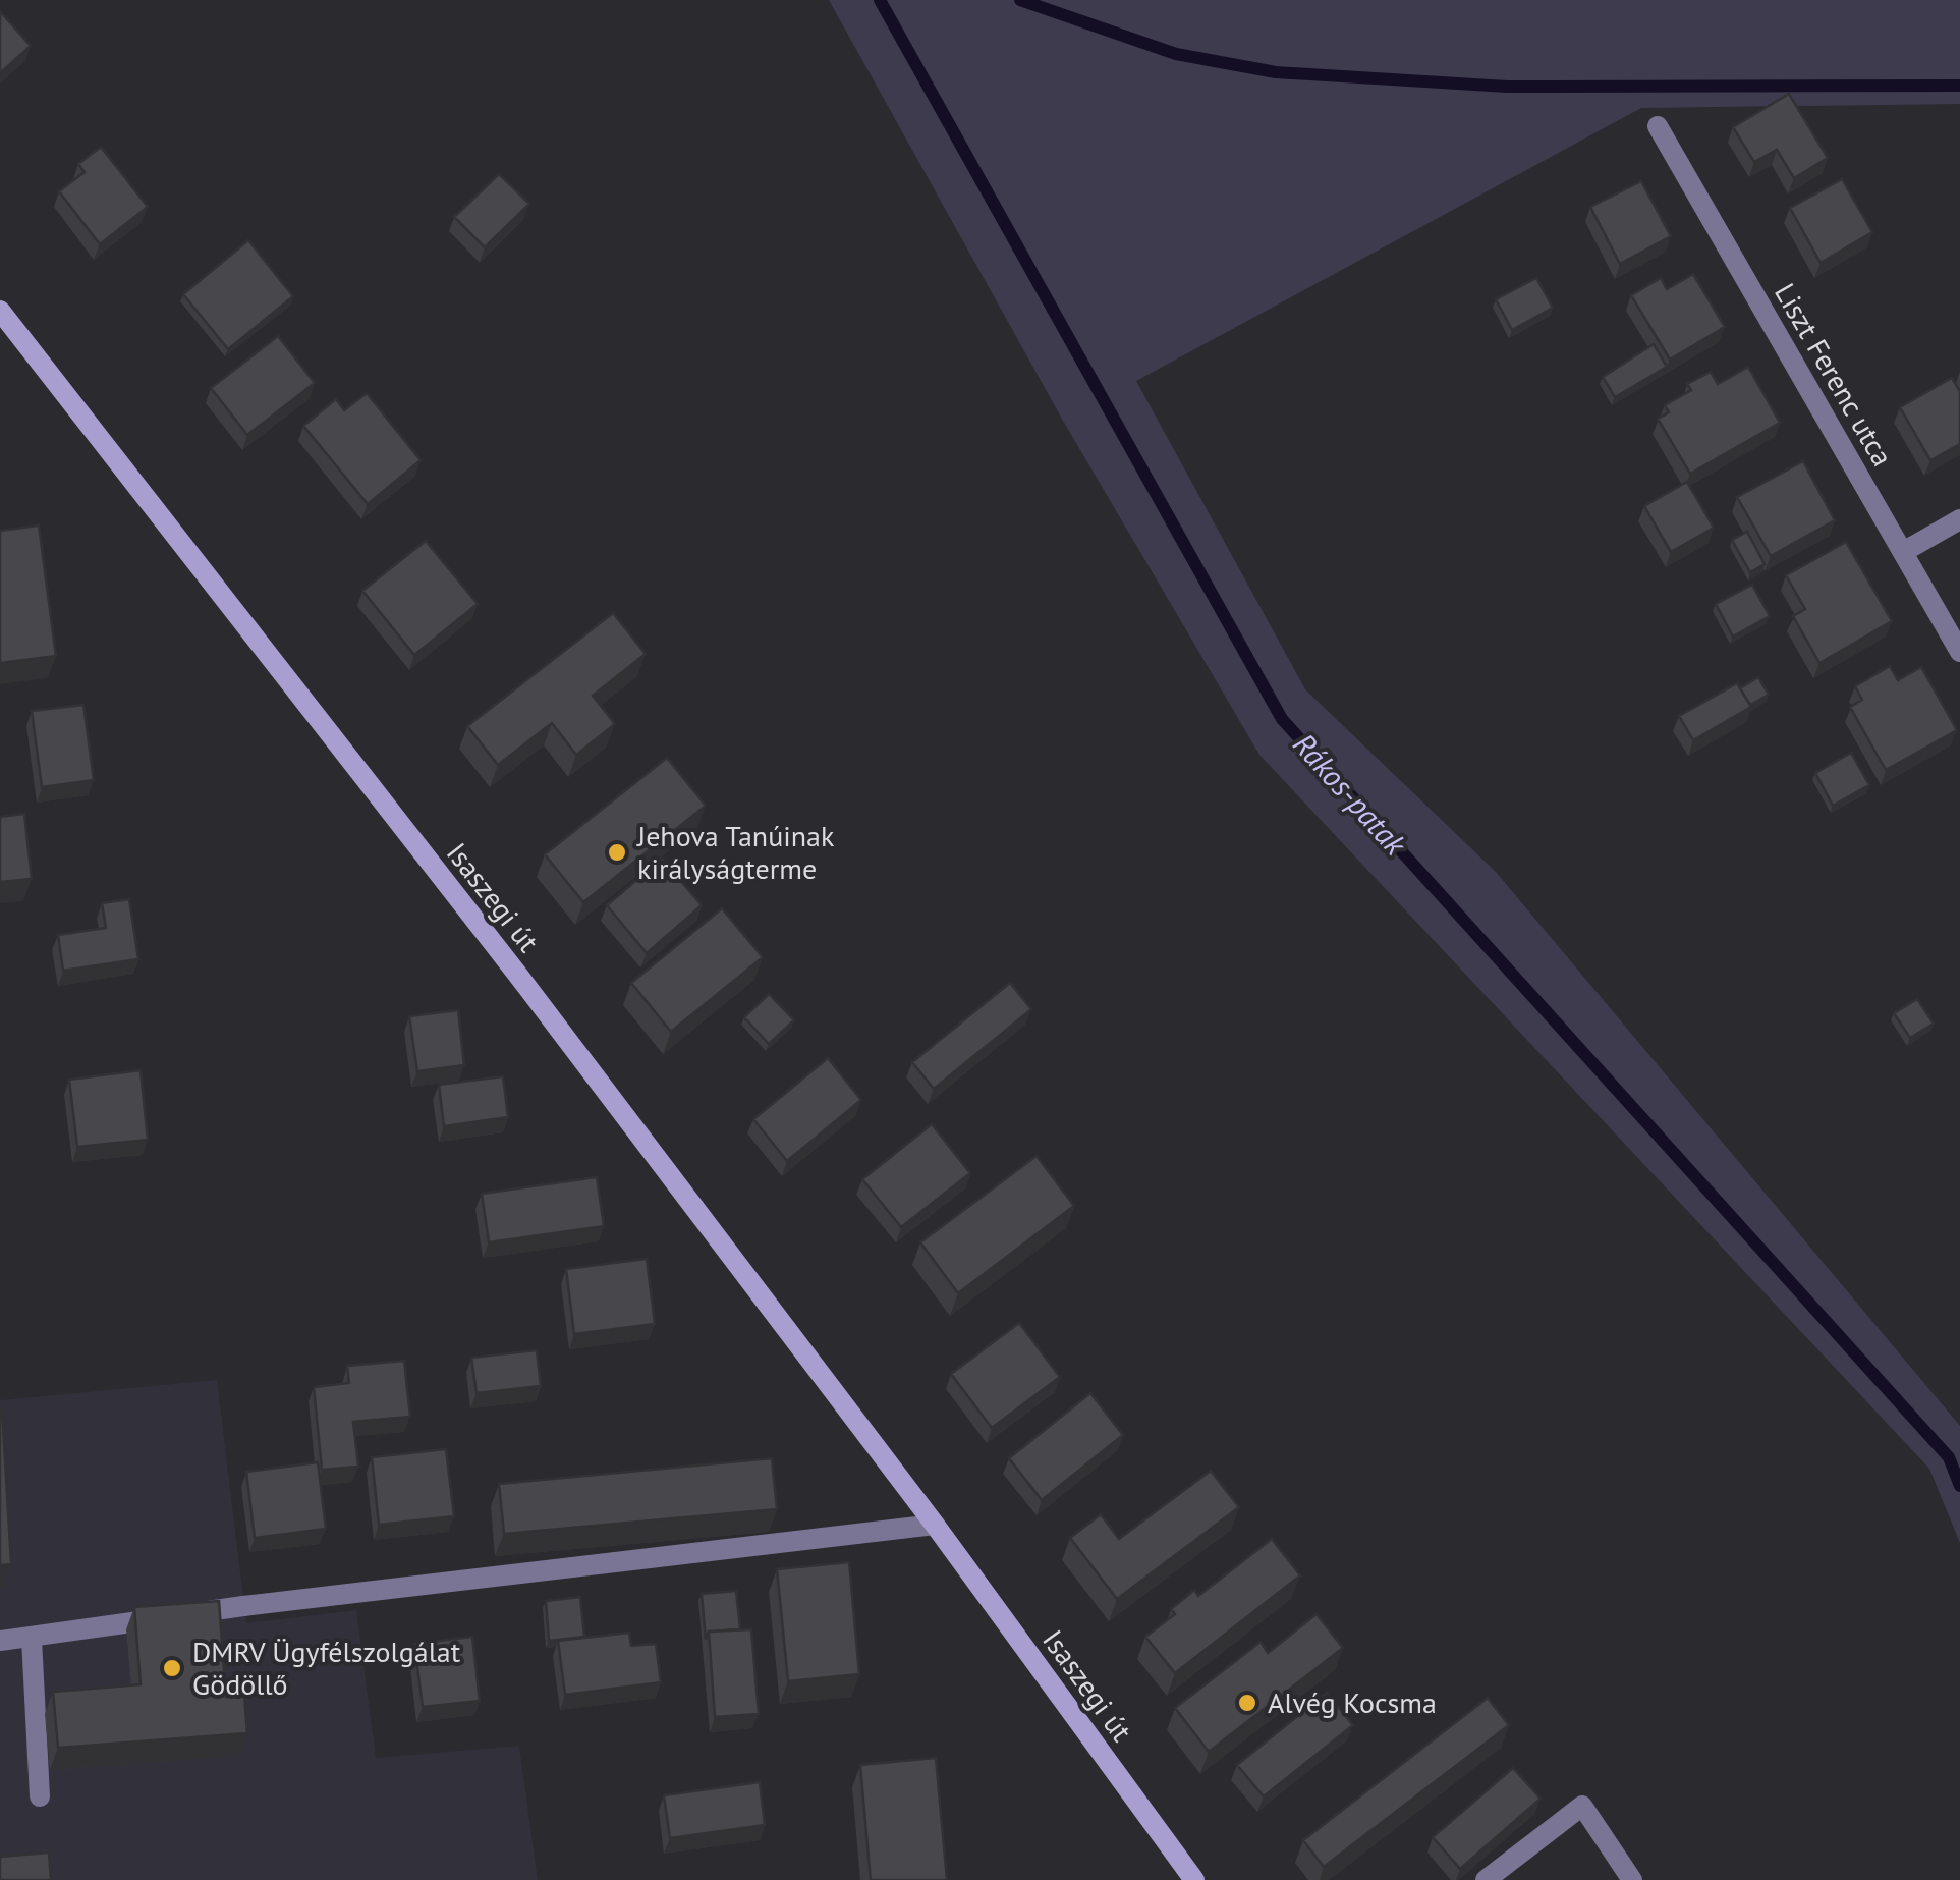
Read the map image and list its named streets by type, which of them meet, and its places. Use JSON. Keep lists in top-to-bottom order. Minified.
{"streets":{"main road":["Isaszegi út"],"street":["Liszt Ferenc utca"]},"water":["Rákos-patak"],"places":["Jehova Tanúinak királyságterme","DMRV Ügyfélszolgálat Gödöllő","Alvég Kocsma"]}
